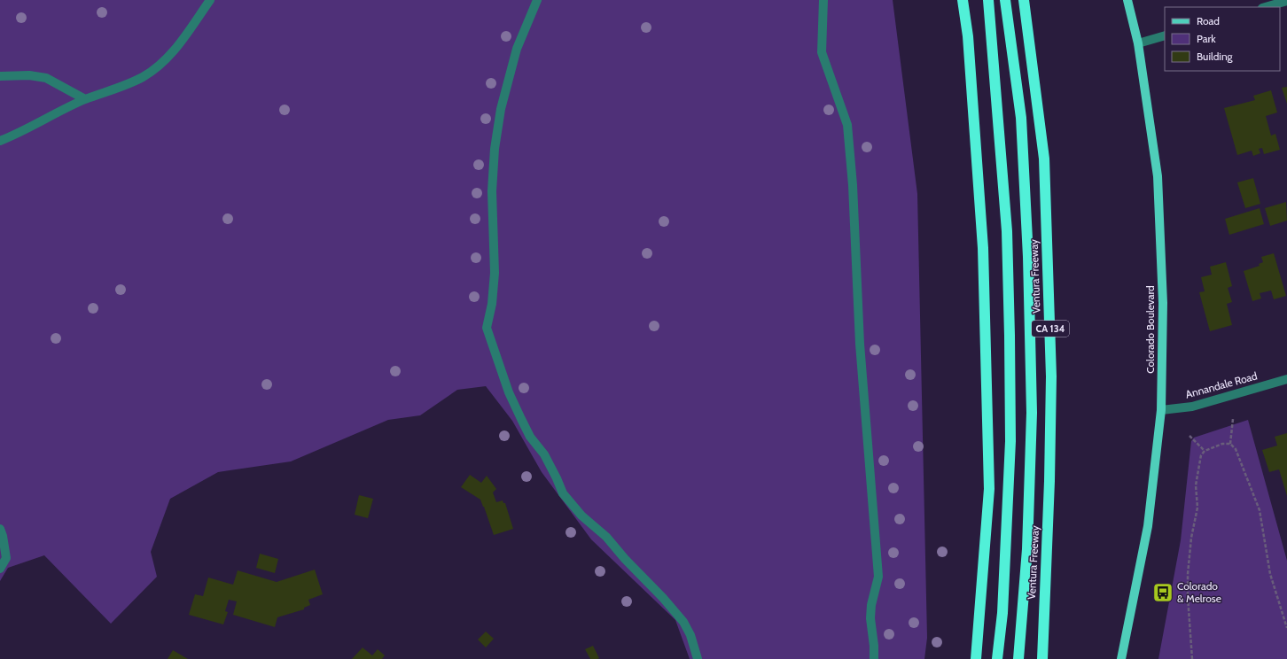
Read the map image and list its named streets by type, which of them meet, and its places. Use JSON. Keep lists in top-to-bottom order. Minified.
{"streets":{"highway":["Ventura Freeway","CA 134"],"main road":["Colorado Boulevard"],"street":["Annandale Road"]},"crossings":[["Colorado Boulevard","Annandale Road"]],"places":{"bus stop":["Colorado & Melrose"]},"legend":["Road","Park","Building"]}
